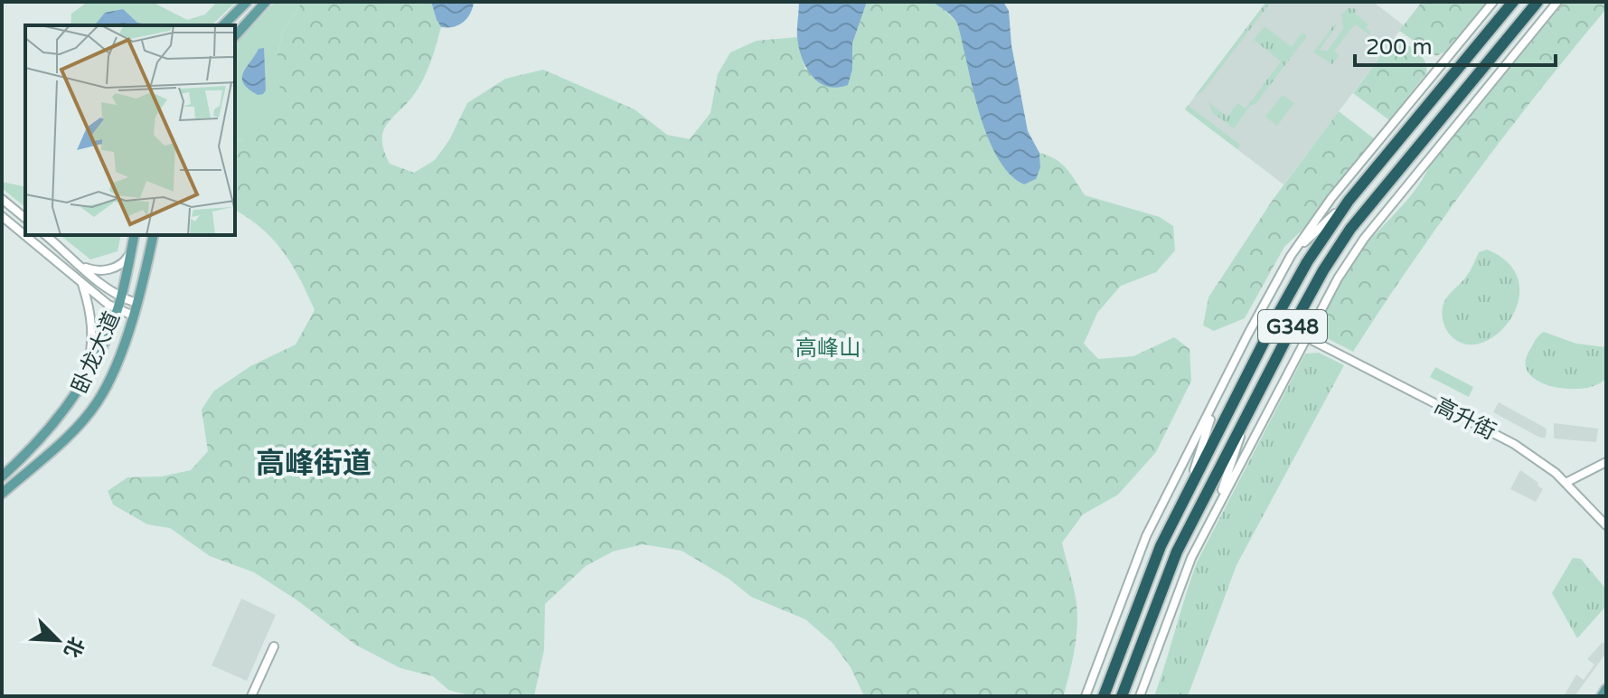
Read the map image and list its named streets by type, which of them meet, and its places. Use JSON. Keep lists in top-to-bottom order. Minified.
{"streets":{"highway":["G348"],"main road":["卧龙大道"],"street":["高升街"]},"districts":["高峰街道"],"parks":["高峰山"],"scale_bar":"200 m","north":"bottom right"}
